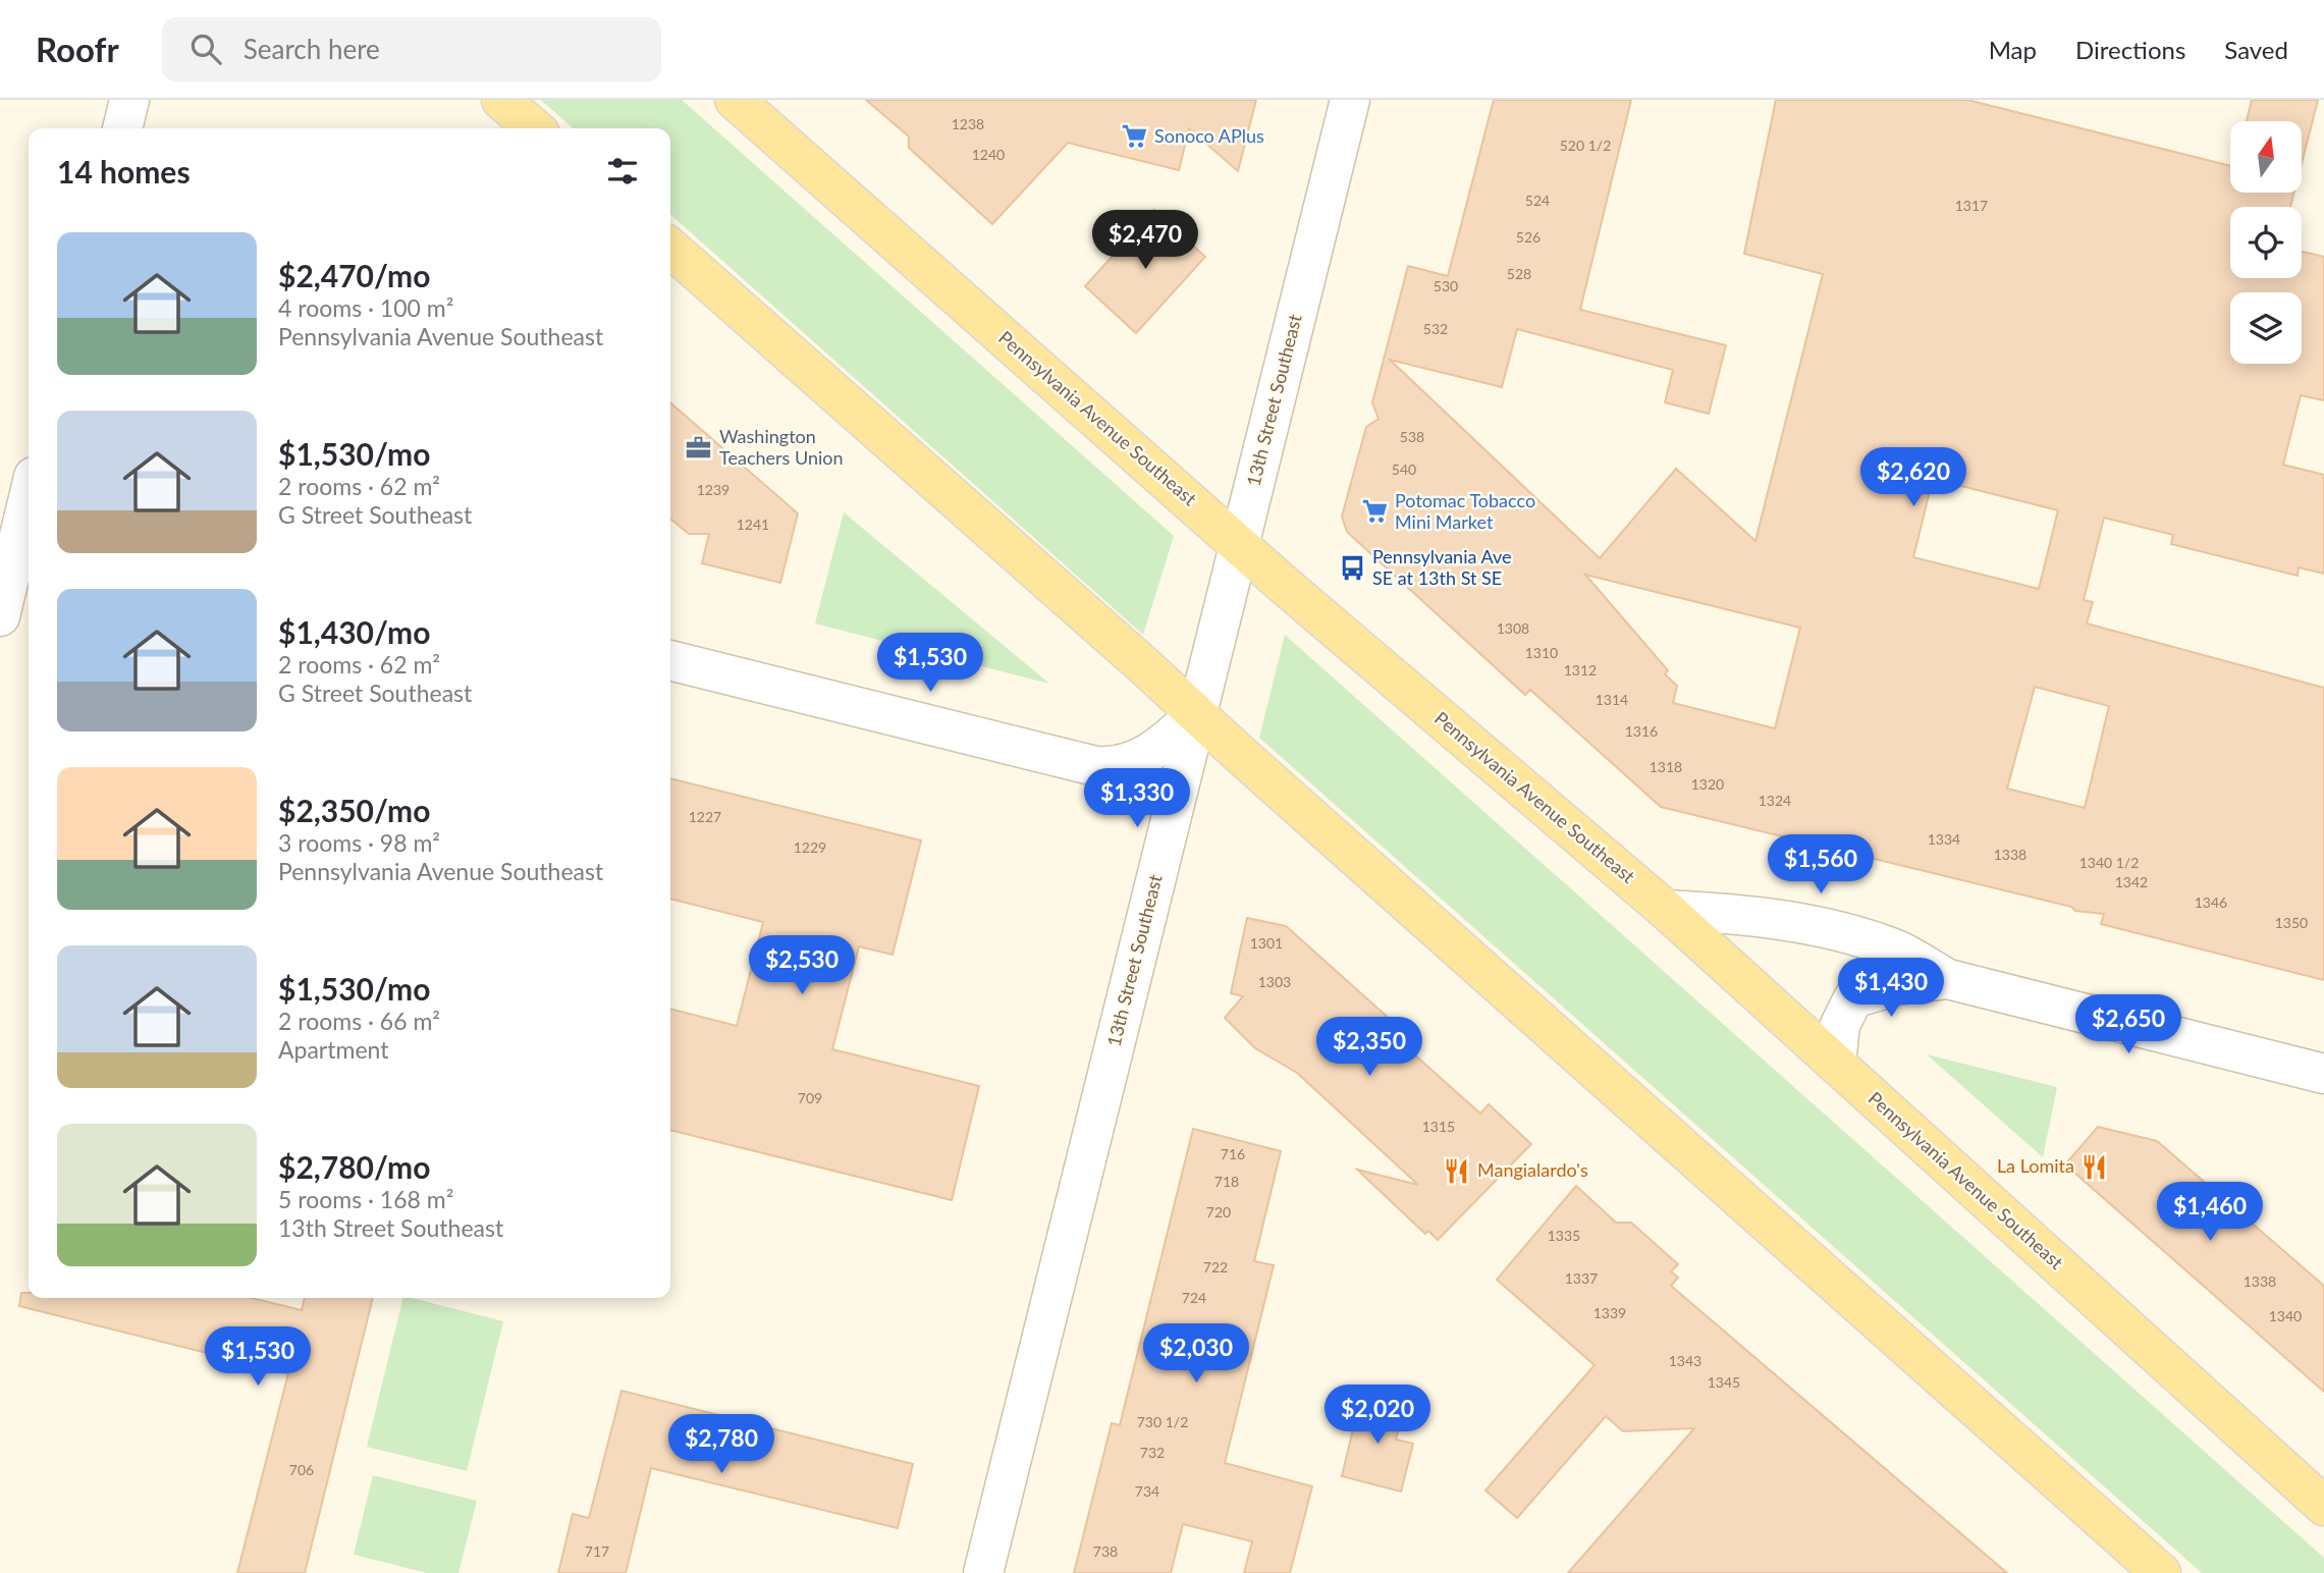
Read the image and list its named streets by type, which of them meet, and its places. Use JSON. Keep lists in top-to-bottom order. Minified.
{"streets":{"main road":["Pennsylvania Avenue Southeast"],"street":["13th Street Southeast"]},"crossings":[["13th Street Southeast","Pennsylvania Avenue Southeast"]],"places":{"supermarket":["Sonoco APlus","Potomac Tobacco Mini Market"],"office":["Washington Teachers Union"],"bus stop":["Pennsylvania Ave SE at 13th St SE"],"restaurant":["La Lomita","Mangialardo's"]},"house_numbers":["1238","520 1/2","1240","524","1317","526","528","530","532","538","540","1239","1241","1308","1310","1312","1314","1316","1318","1320","1324","1227","1334","1229","1338","1340 1/2","1342","1346","1350","1301","1303","709","1315","716","718","720","1335","722","1337","1338","724","1339","1340","1343","1345","730 1/2","732","706","734","717","738"],"north":"top","page":{"header":"Roofr","search":"Search here","nav":["Map","Directions","Saved"],"heading":"14 homes","price":["$2,470","$2,620","$1,530","$1,330","$1,560","$2,530","$1,430","$2,650","$2,350","$1,460","$2,030","$1,530","$2,020","$2,780"],"list":[{"name":"$2,470/mo","note":"4 rooms · 100 m² · Pennsylvania Avenue Southeast"},{"name":"$1,530/mo","note":"2 rooms · 62 m² · G Street Southeast"},{"name":"$1,430/mo","note":"2 rooms · 62 m² · G Street Southeast"},{"name":"$2,350/mo","note":"3 rooms · 98 m² · Pennsylvania Avenue Southeast"},{"name":"$1,530/mo","note":"2 rooms · 66 m² · Apartment"},{"name":"$2,780/mo","note":"5 rooms · 168 m² · 13th Street Southeast"}]}}
